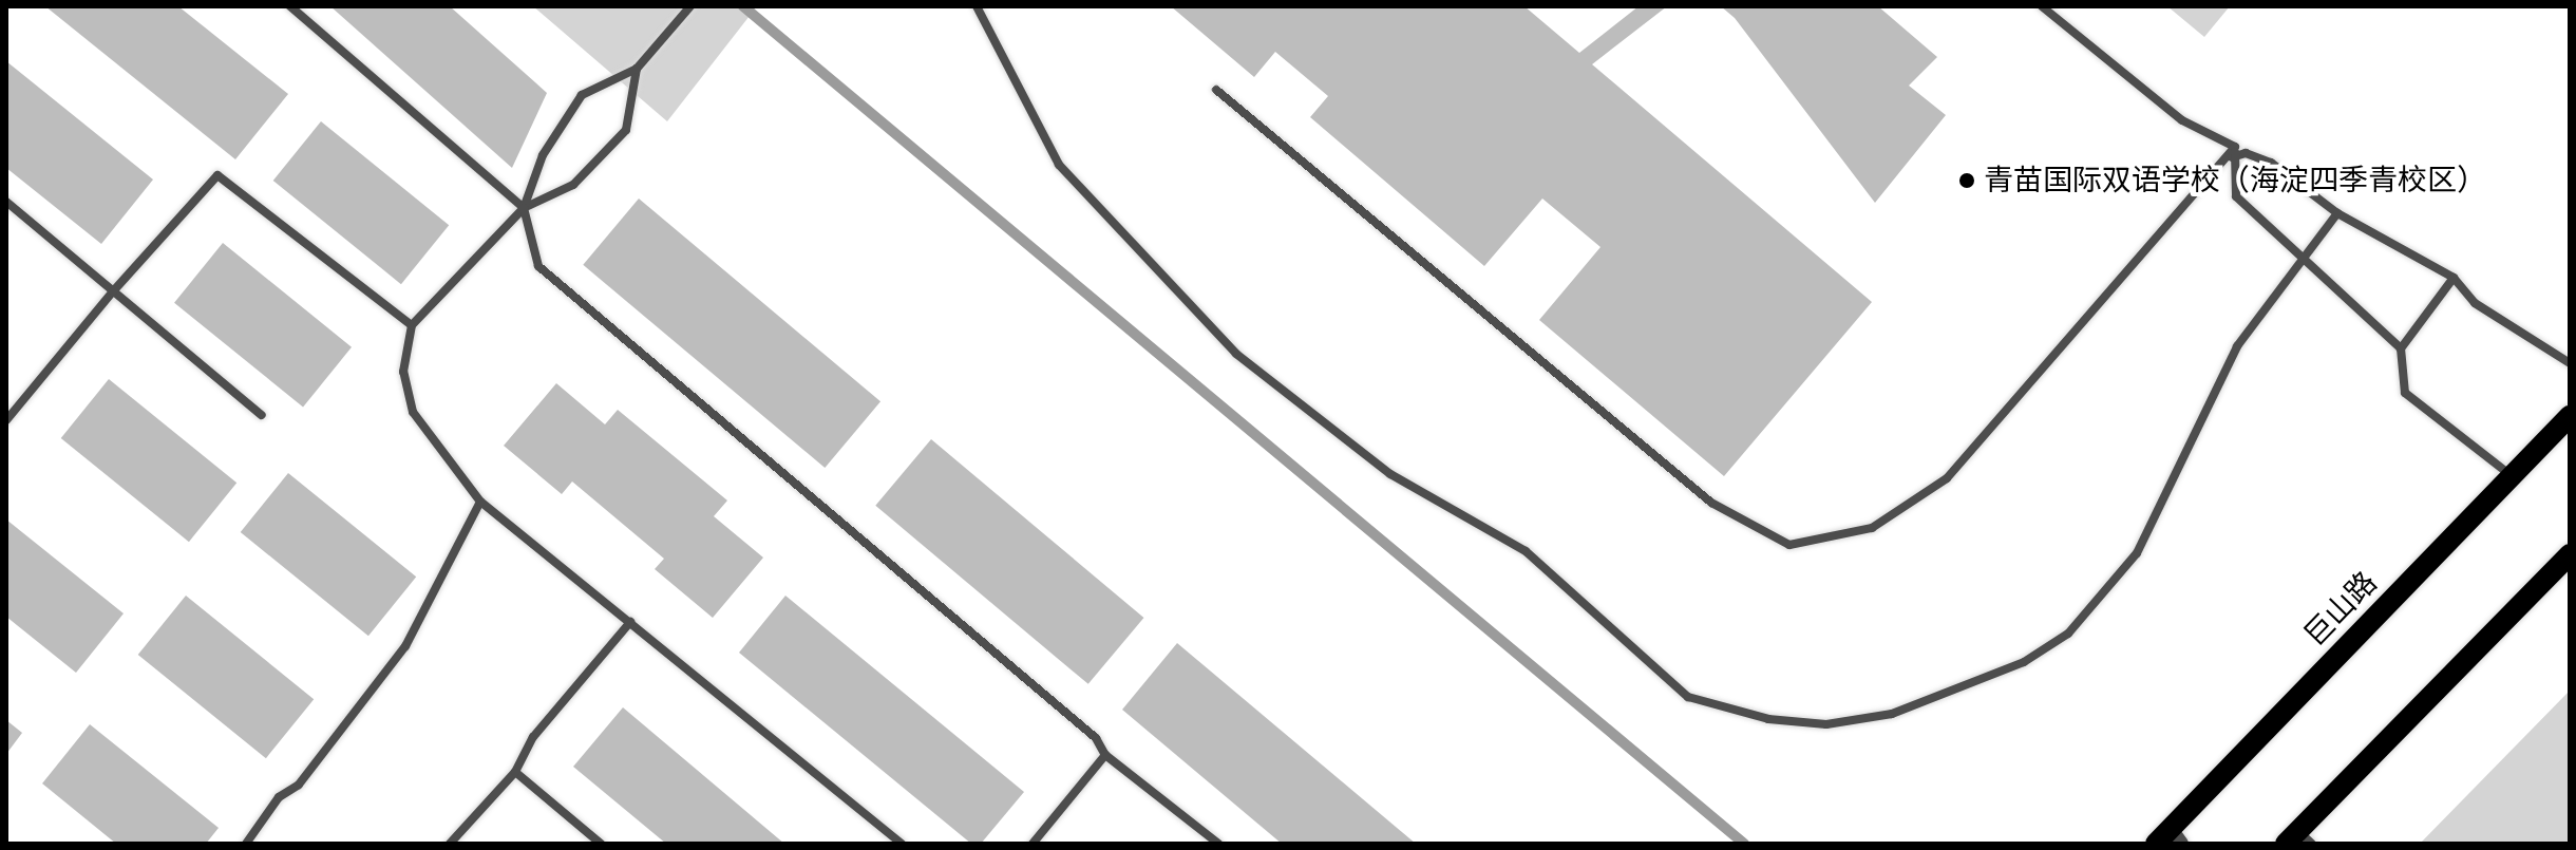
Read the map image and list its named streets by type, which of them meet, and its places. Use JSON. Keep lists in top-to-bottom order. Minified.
{"streets":{"main road":["巨山路"]},"places":["青苗国际双语学校（海淀四季青校区）"]}
